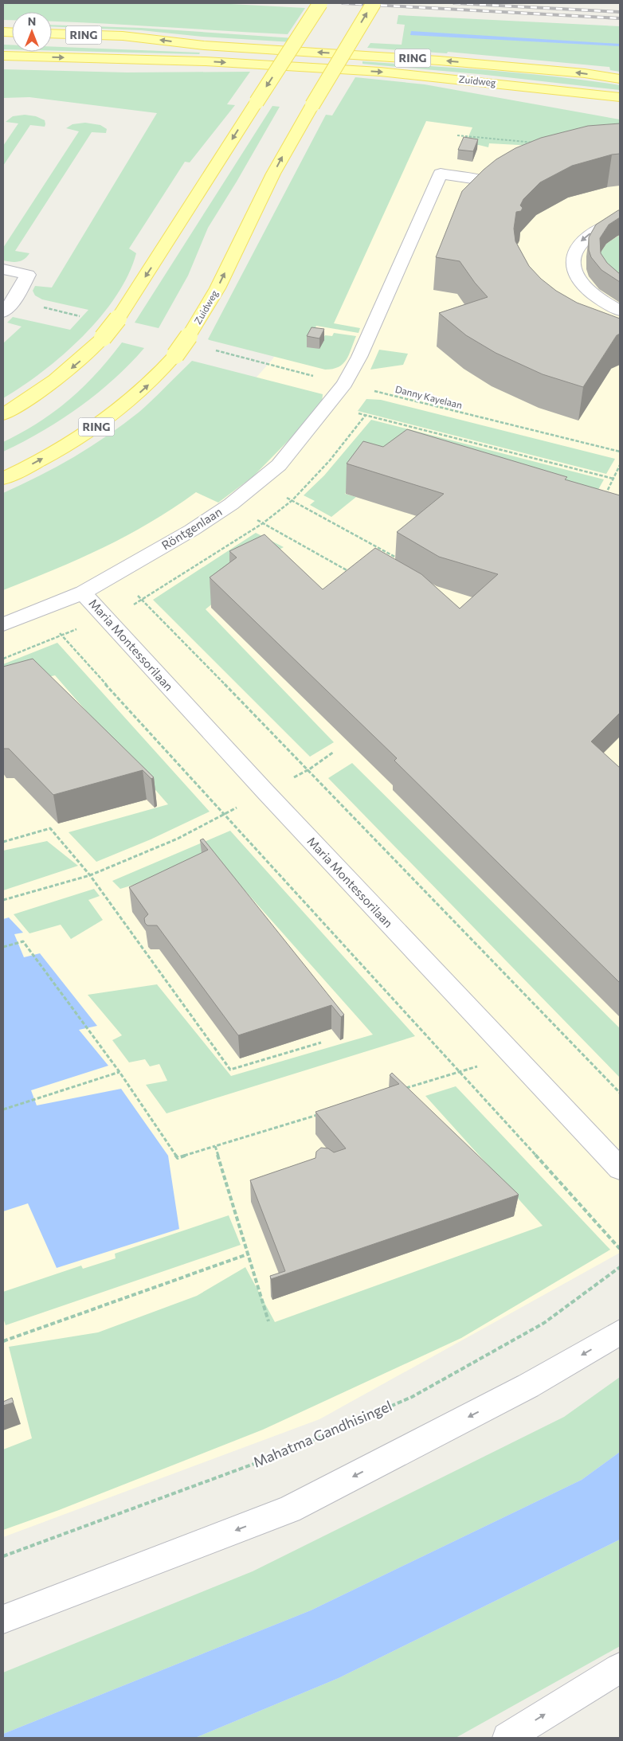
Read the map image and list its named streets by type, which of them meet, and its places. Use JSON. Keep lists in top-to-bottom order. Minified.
{"streets":{"main road":["RING","Zuidweg"],"street":["Röntgenlaan","Maria Montessorilaan"],"path":["Danny Kayelaan","Mahatma Gandhisingel"]},"crossings":[["Danny Kayelaan","Röntgenlaan"],["Röntgenlaan","Maria Montessorilaan"]],"north":"top"}
